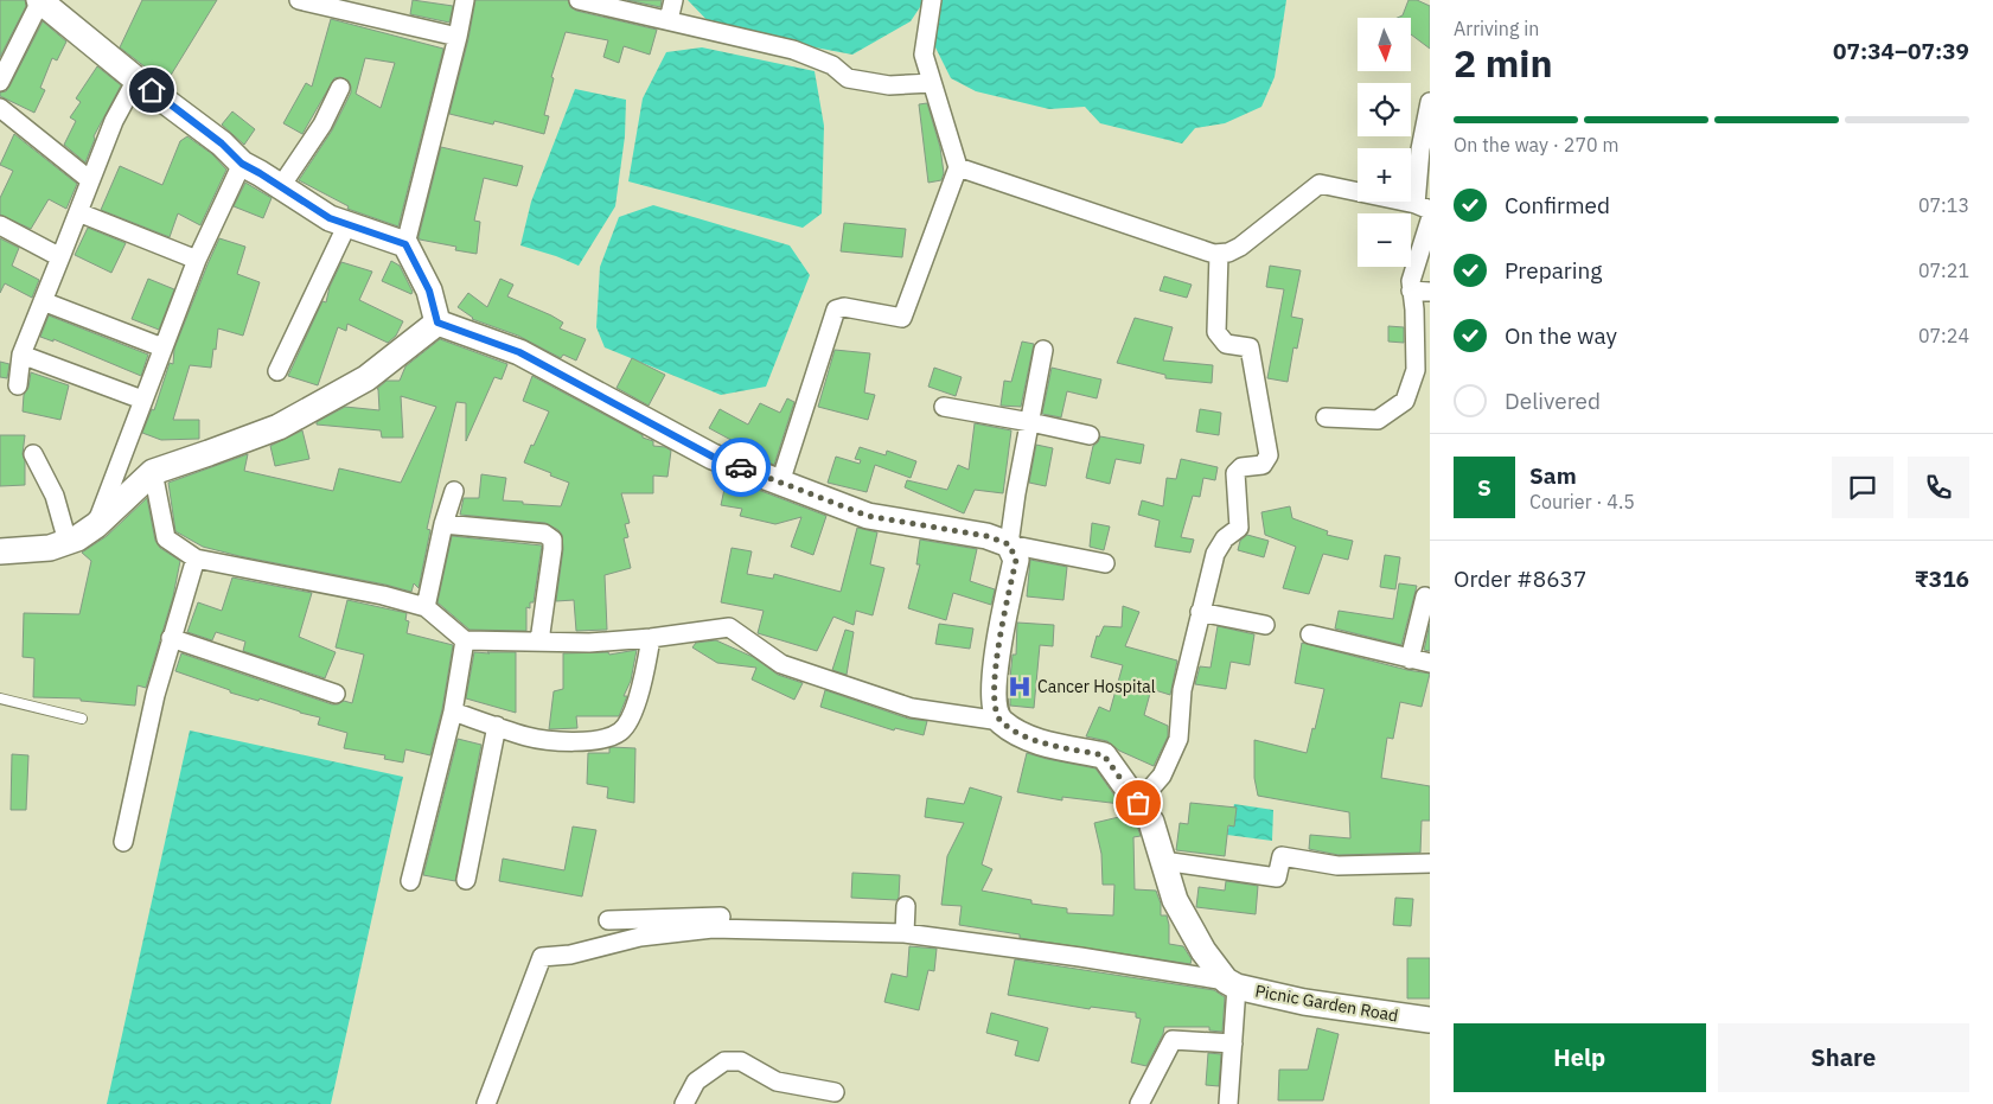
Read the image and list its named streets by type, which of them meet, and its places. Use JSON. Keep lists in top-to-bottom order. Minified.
{"streets":{"main road":["Picnic Garden Road"]},"places":{"hospital":["Cancer Hospital"]},"north":"bottom","page":{"heading":["2 min","Arriving in","07:34–07:39"],"panel":["Sam","Courier · 4.5","Order #8637","₹316"],"map_buttons":["+","−"],"bar":"On the way · 270 m","list":[["Confirmed","07:13"],["Preparing","07:21"],["On the way","07:24"],"Delivered"],"round":"S","buttons":["Help","Share"]}}
